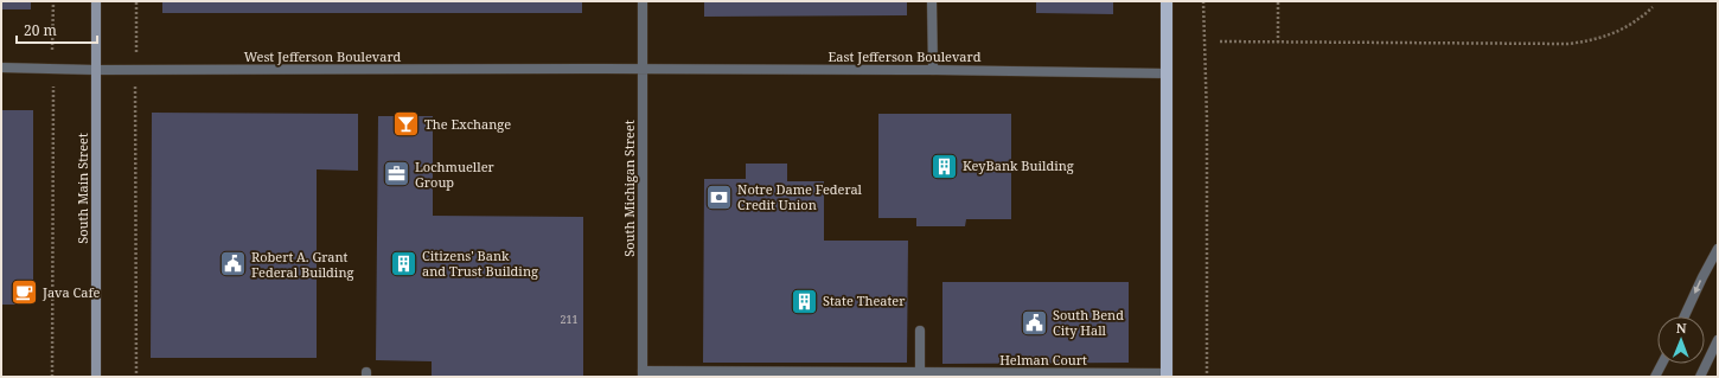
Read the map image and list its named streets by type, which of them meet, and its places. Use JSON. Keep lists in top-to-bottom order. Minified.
{"streets":{"main road":["South Main Street"],"street":["West Jefferson Boulevard","East Jefferson Boulevard","South Michigan Street","Helman Court"]},"crossings":[["West Jefferson Boulevard","East Jefferson Boulevard"],["West Jefferson Boulevard","South Main Street"],["West Jefferson Boulevard","South Michigan Street"],["East Jefferson Boulevard","South Michigan Street"],["South Michigan Street","Helman Court"]],"places":{"bar":["The Exchange"],"building":["KeyBank Building","Citizens' Bank and Trust Building","State Theater"],"office":["Lochmueller Group"],"bank":["Notre Dame Federal Credit Union"],"public building":["Robert A. Grant Federal Building","South Bend City Hall"],"cafe":["Java Cafe"]},"house_numbers":["211"],"scale_bar":"20 m","north":"top"}
